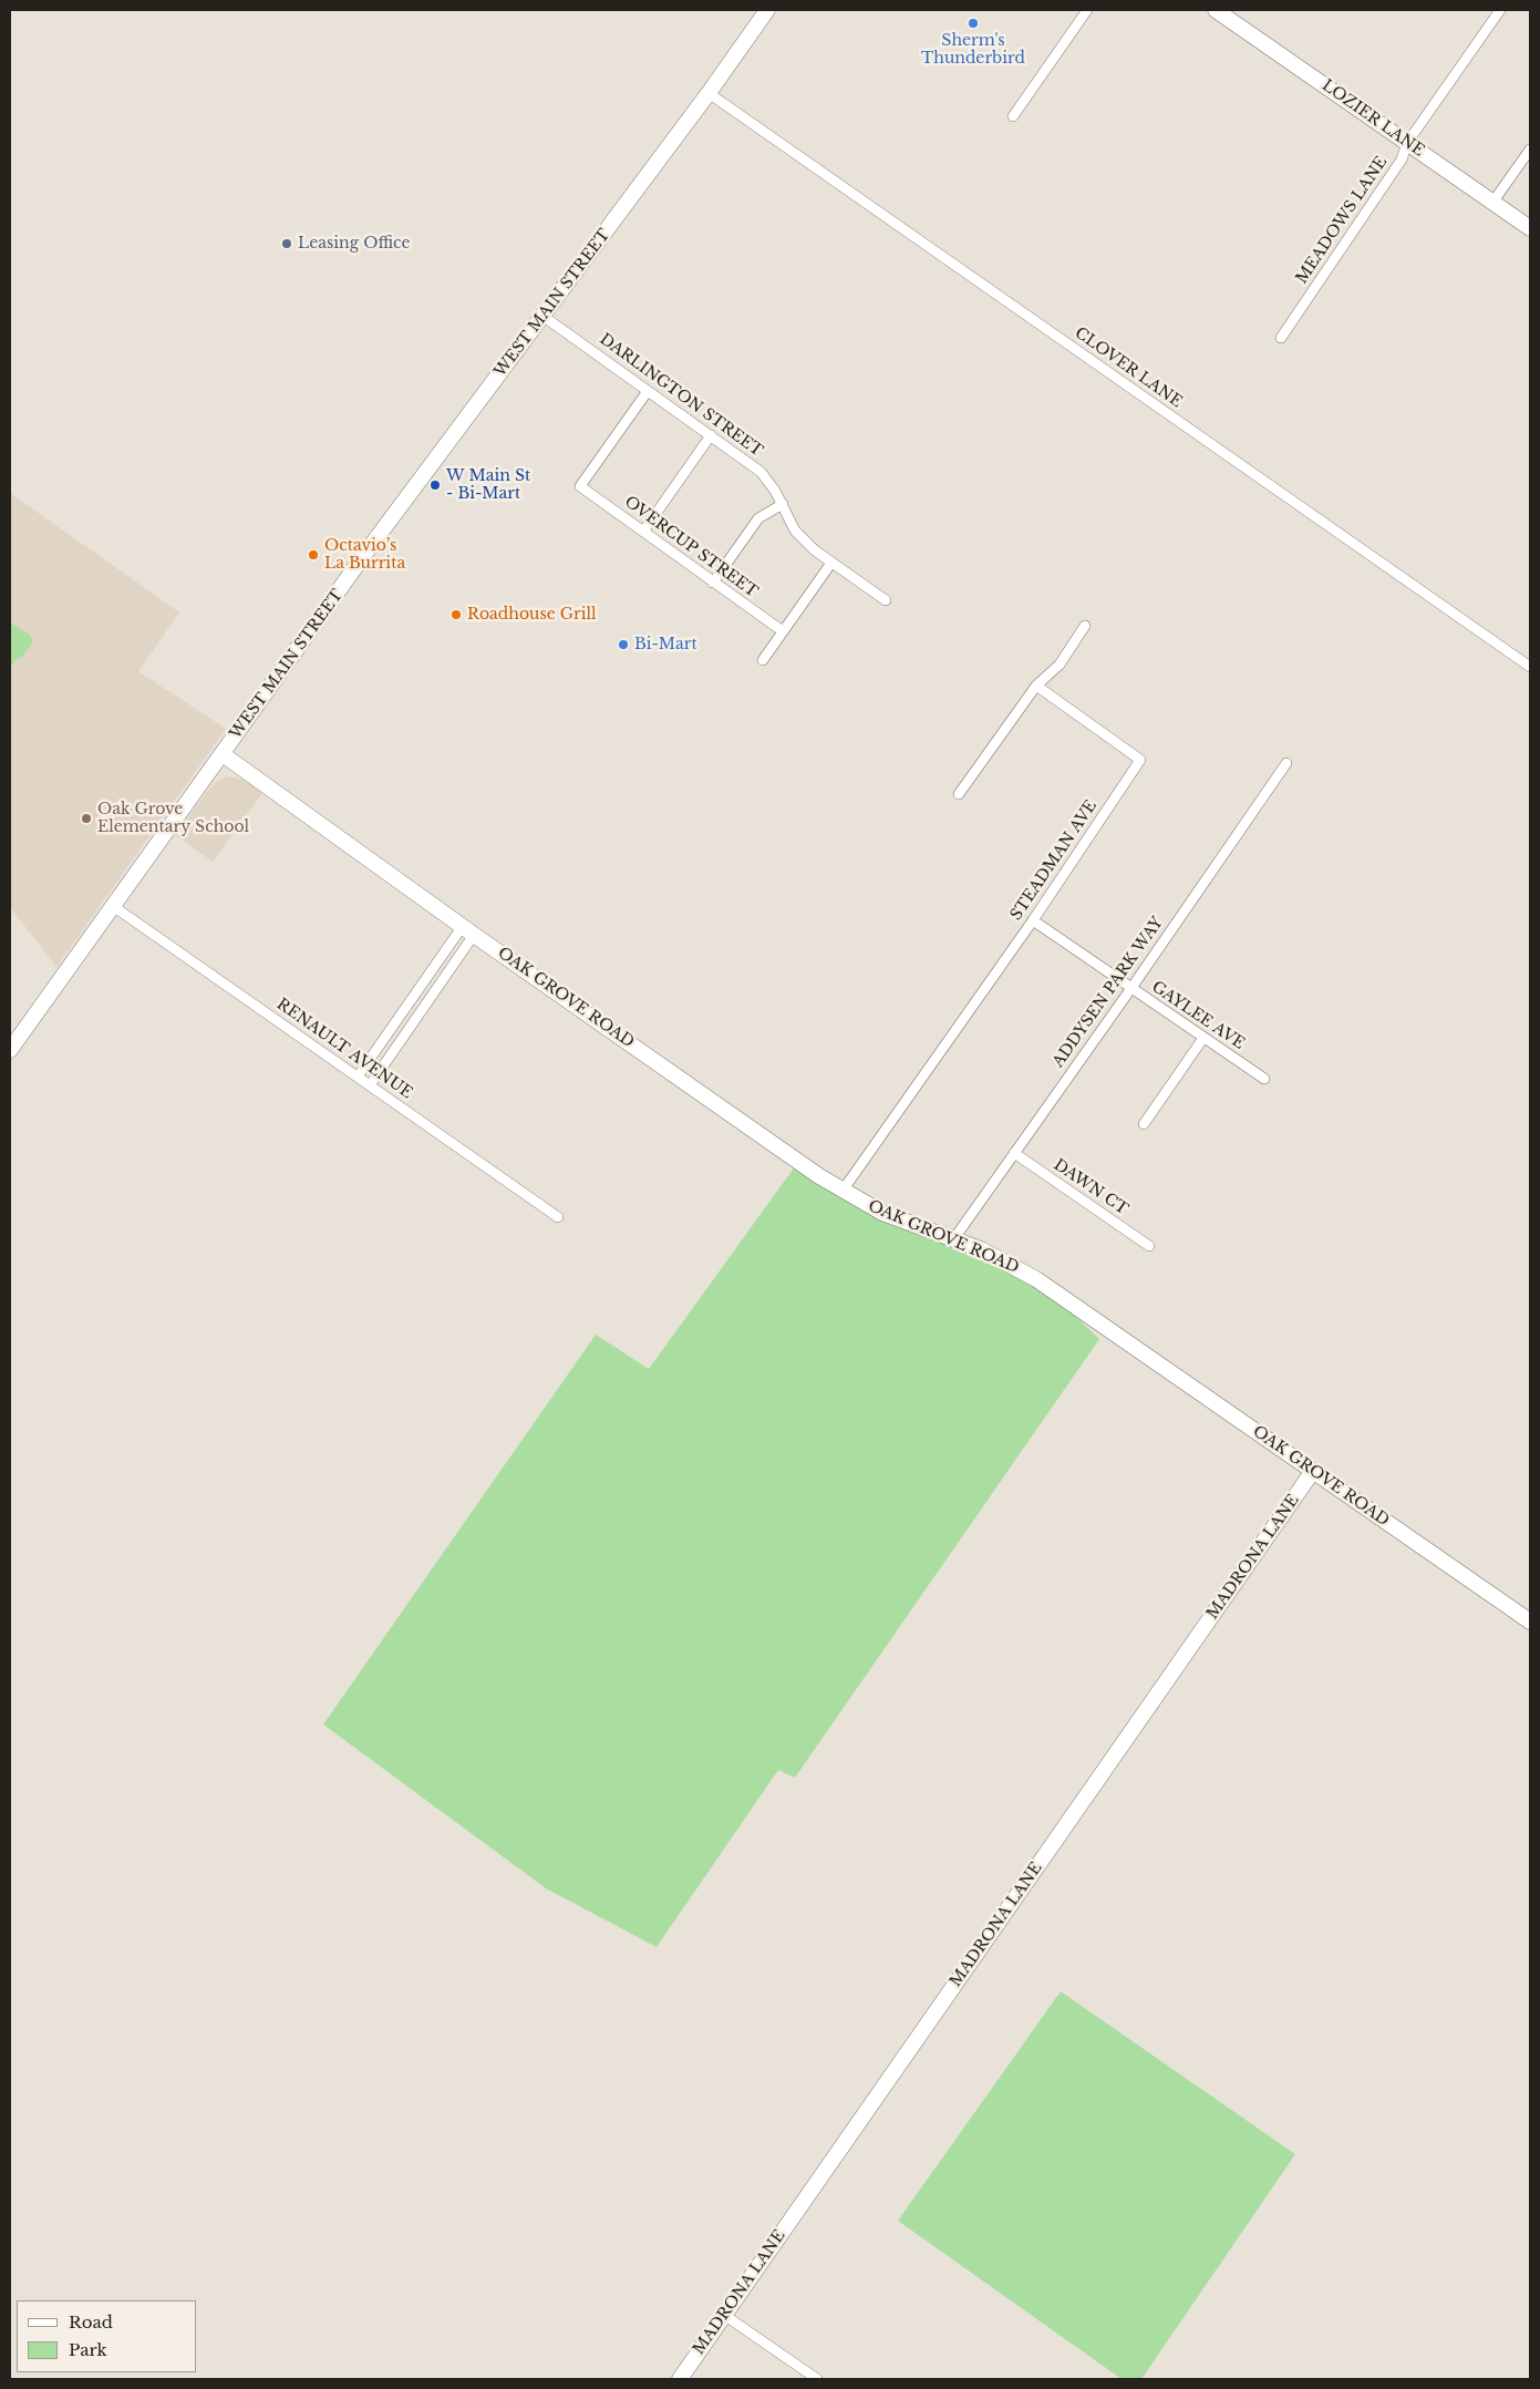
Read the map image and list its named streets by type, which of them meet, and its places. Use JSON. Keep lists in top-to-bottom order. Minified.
{"streets":{"street":["LOZIER LANE","MEADOWS LANE","WEST MAIN STREET","CLOVER LANE","DARLINGTON STREET","OVERCUP STREET","STEADMAN AVE","ADDYSEN PARK WAY","OAK GROVE ROAD","GAYLEE AVE","RENAULT AVENUE","DAWN CT","MADRONA LANE"]},"crossings":[["LOZIER LANE","MEADOWS LANE"],["WEST MAIN STREET","CLOVER LANE"],["WEST MAIN STREET","DARLINGTON STREET"],["WEST MAIN STREET","OAK GROVE ROAD"],["WEST MAIN STREET","RENAULT AVENUE"],["DARLINGTON STREET","OVERCUP STREET"],["STEADMAN AVE","OAK GROVE ROAD"],["STEADMAN AVE","GAYLEE AVE"],["ADDYSEN PARK WAY","OAK GROVE ROAD"],["ADDYSEN PARK WAY","GAYLEE AVE"],["ADDYSEN PARK WAY","DAWN CT"],["OAK GROVE ROAD","MADRONA LANE"]],"places":["Sherm's Thunderbird","Leasing Office","W Main St - Bi-Mart","Octavio’s La Burrita","Roadhouse Grill","Bi-Mart","Oak Grove Elementary School"],"legend":["Road","Park"]}
